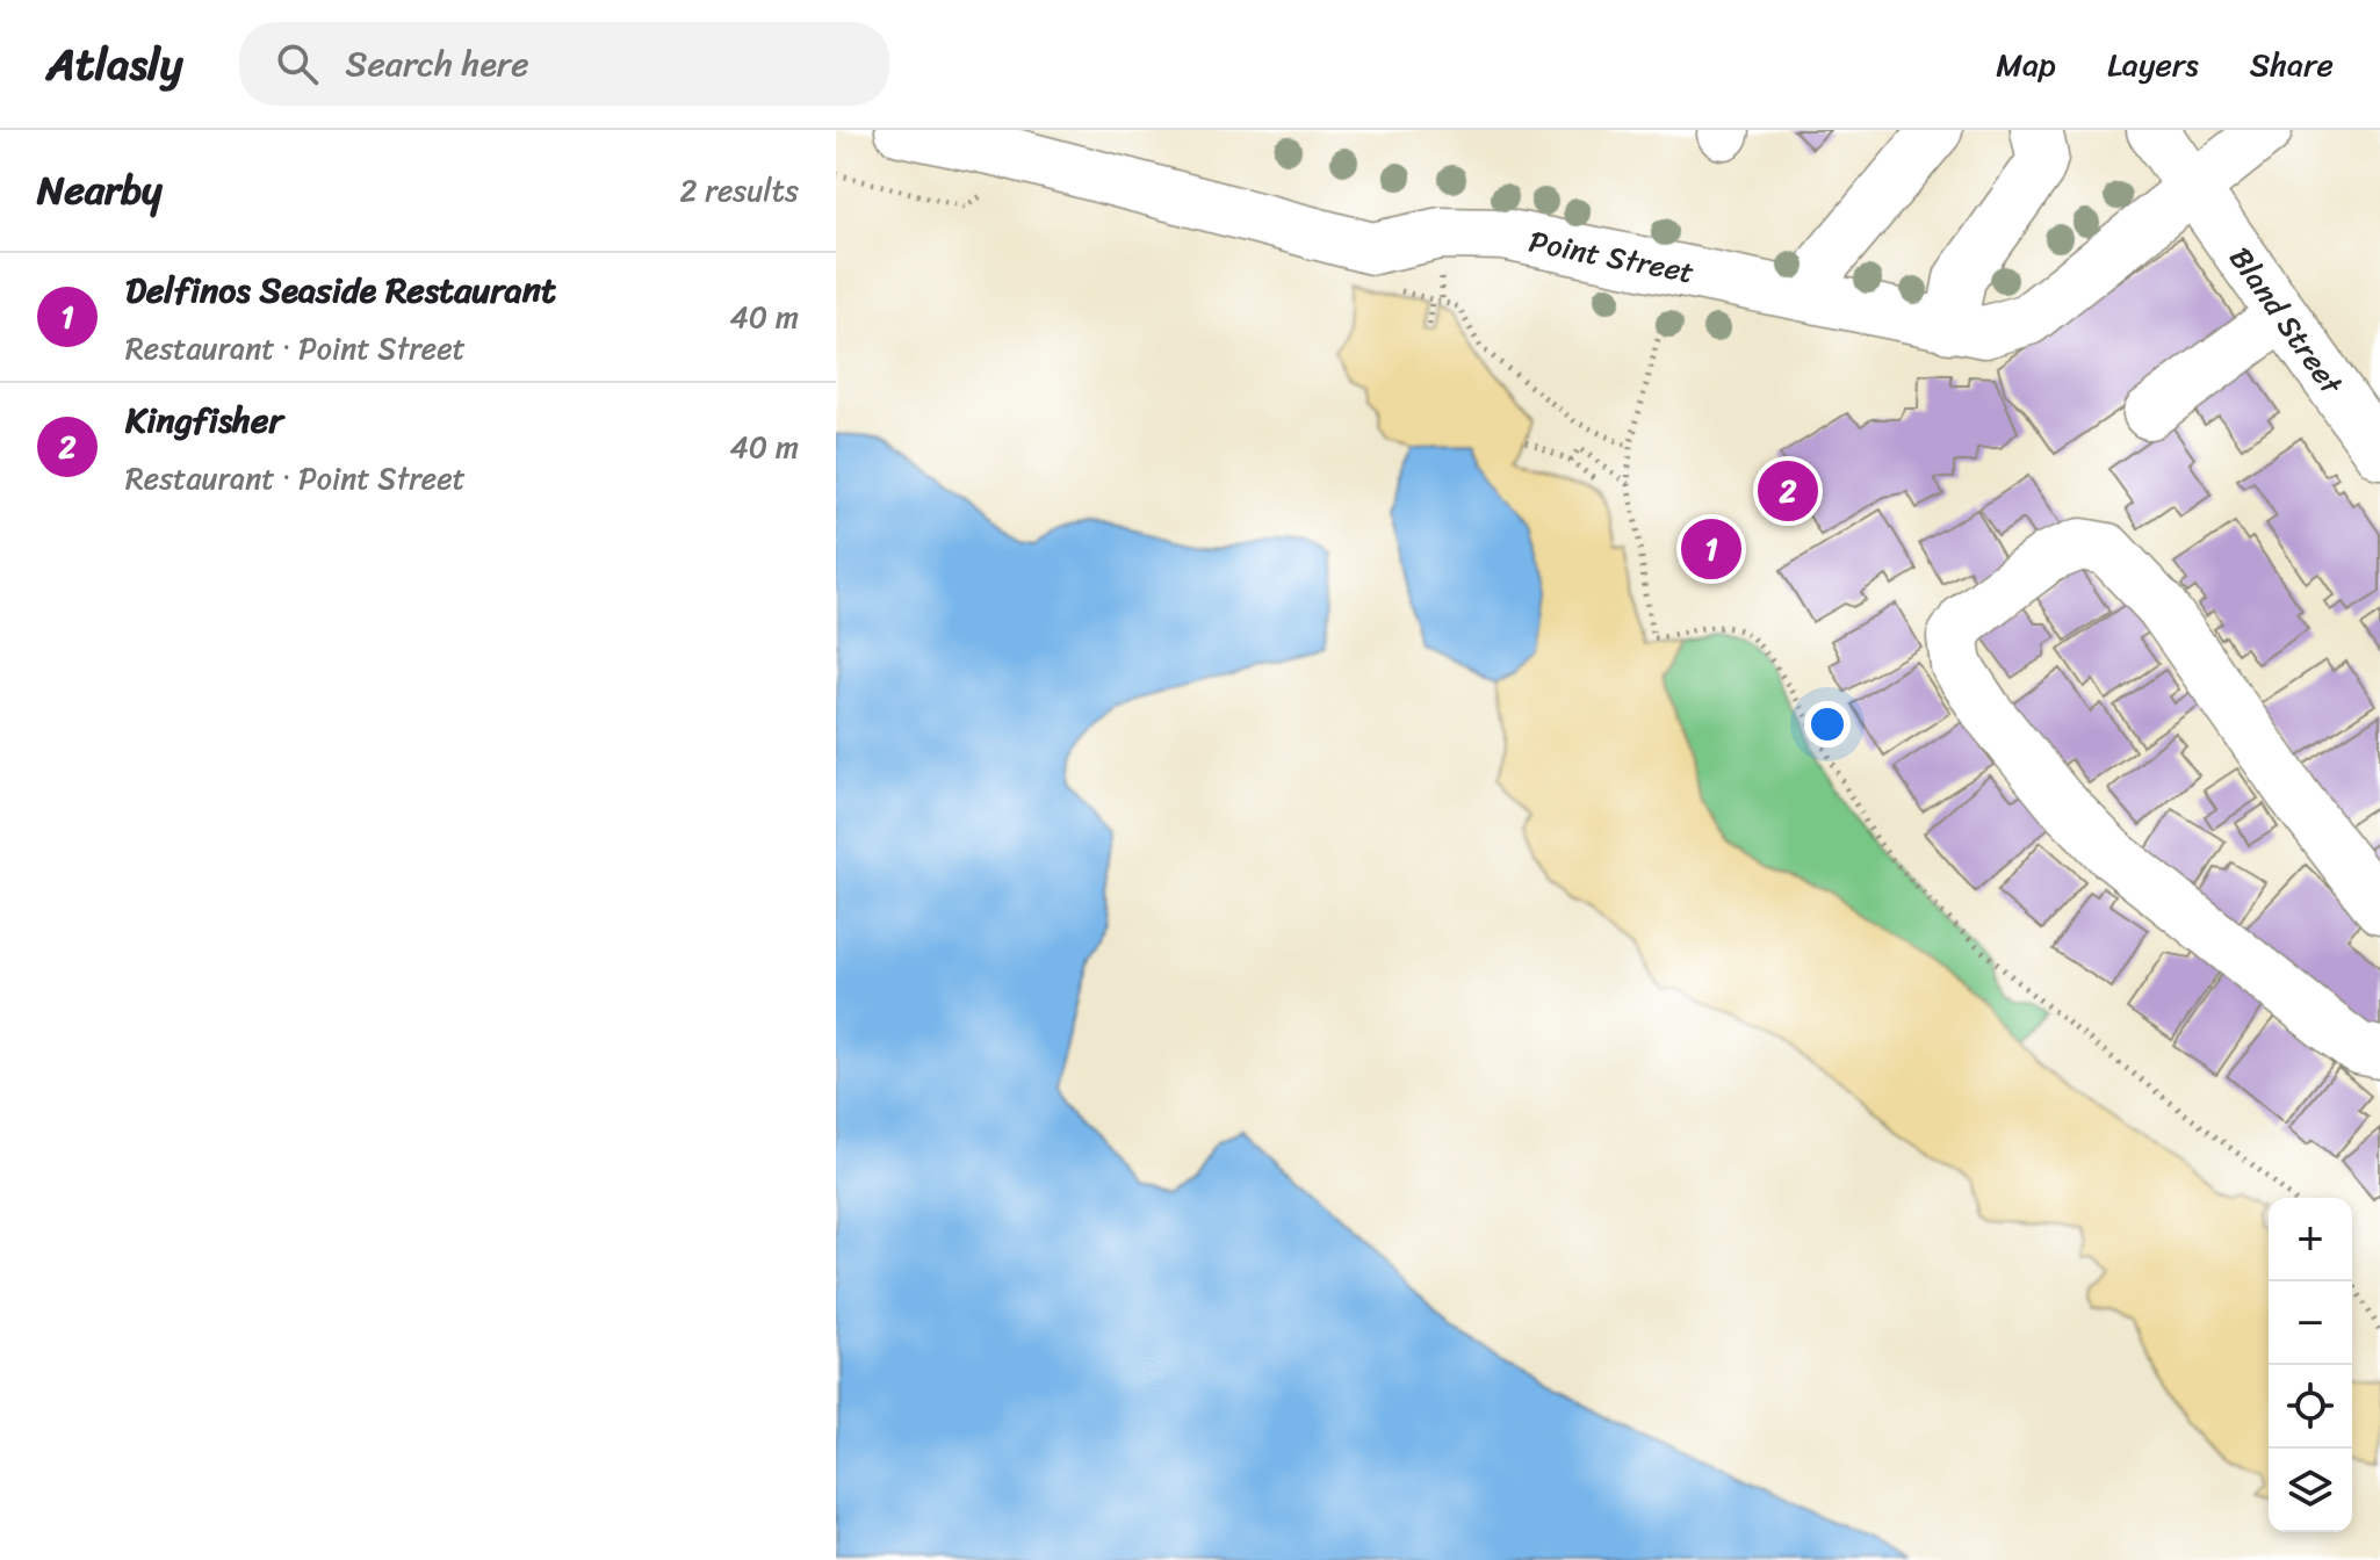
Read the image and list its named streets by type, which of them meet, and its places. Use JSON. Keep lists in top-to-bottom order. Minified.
{"streets":{"street":["Point Street","Bland Street"]},"crossings":[["Point Street","Bland Street"]],"page":{"header":"Atlasly","search":"Search here","nav":["Map","Layers","Share"],"heading":["Nearby","2 results"],"list":[{"mark":"1","name":"Delfinos Seaside Restaurant","note":"Restaurant · Point Street","value":"40 m"},{"mark":"2","name":"Kingfisher","note":"Restaurant · Point Street","value":"40 m"}],"pins":["2","1"],"map_buttons":["+","−"]}}
